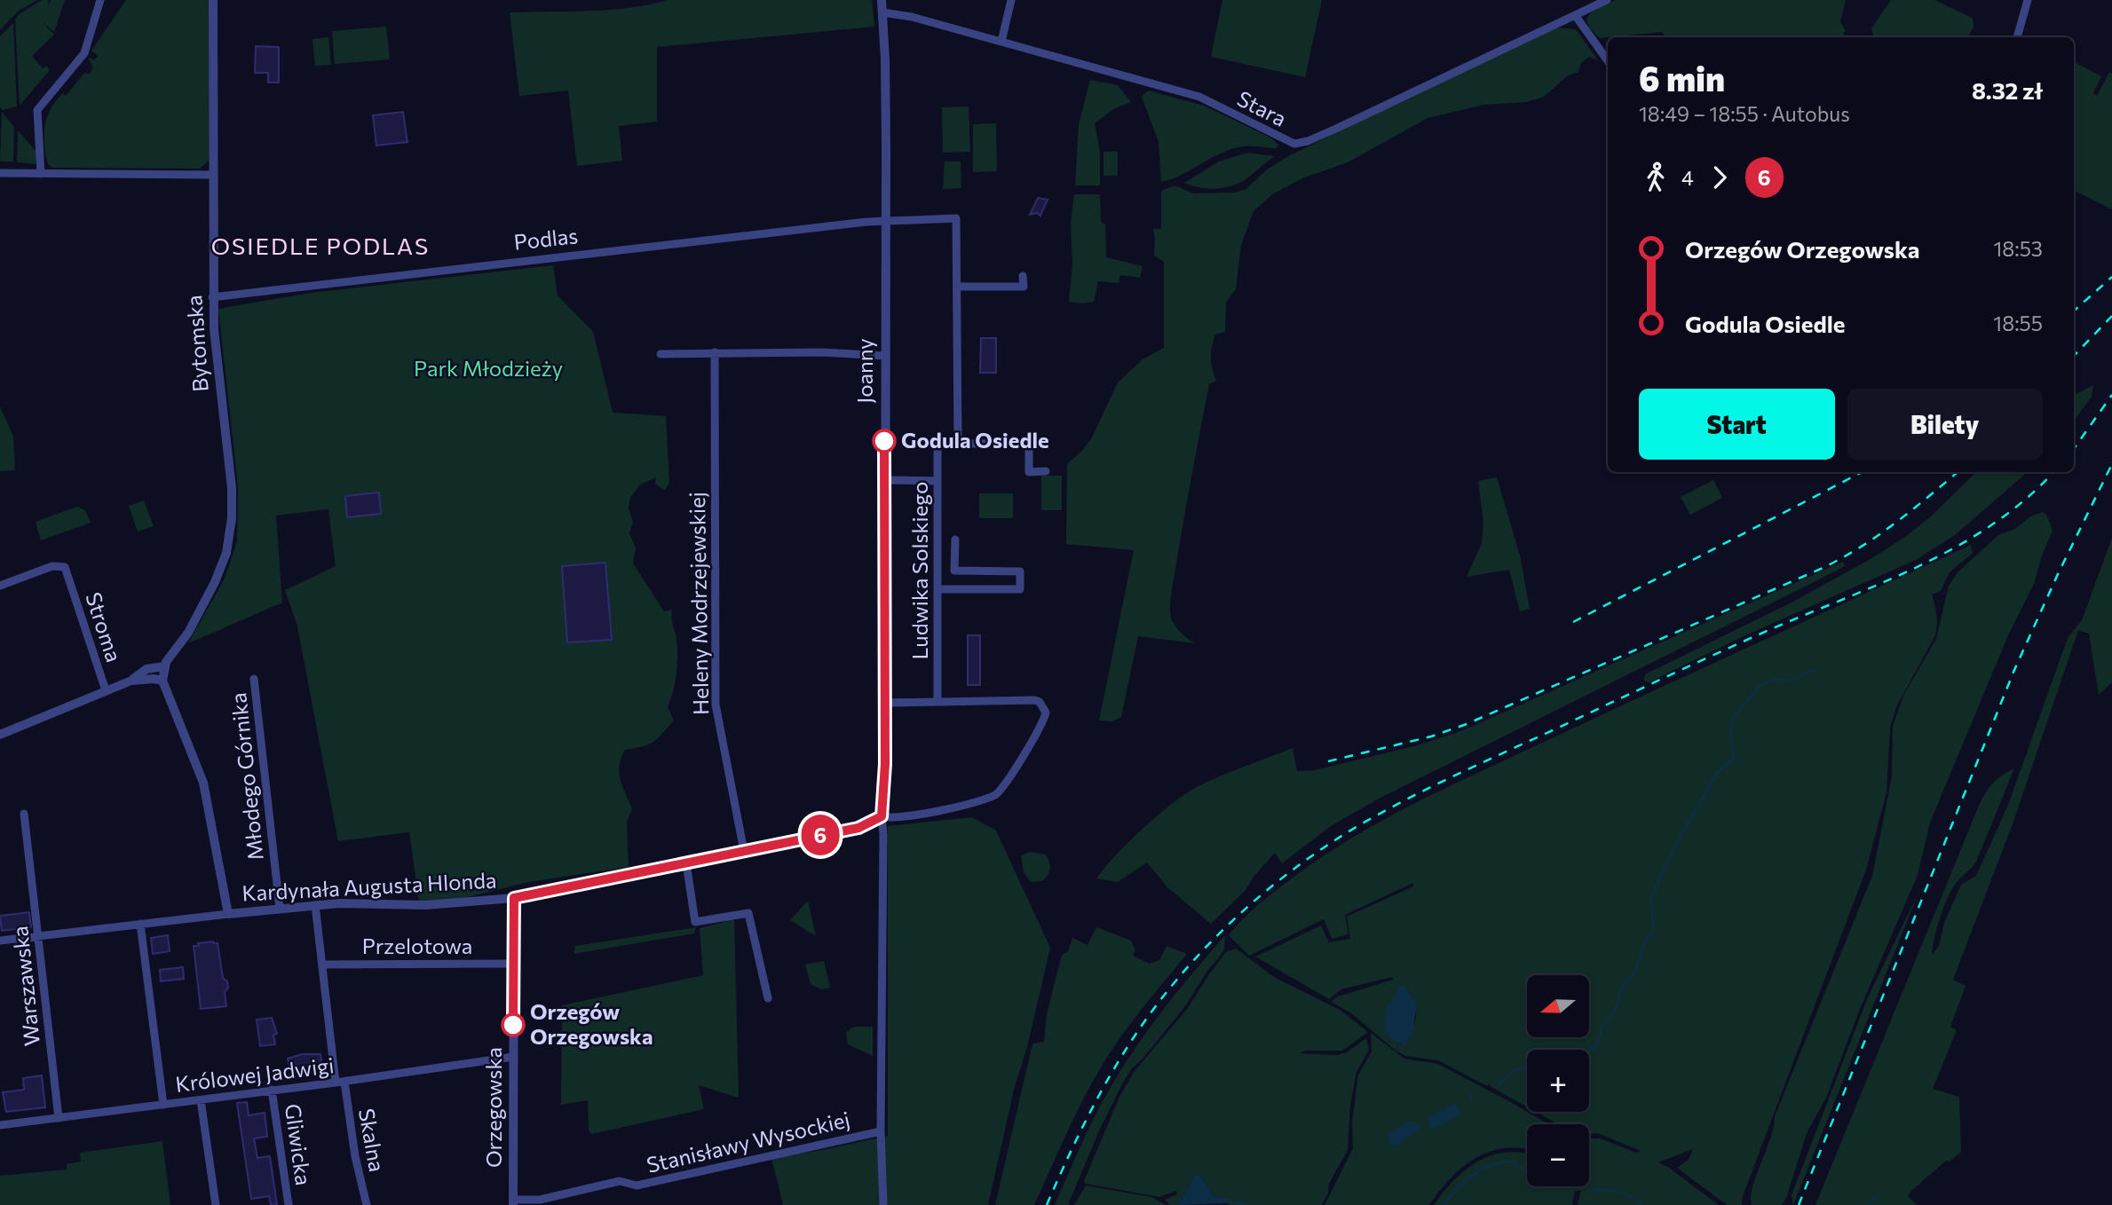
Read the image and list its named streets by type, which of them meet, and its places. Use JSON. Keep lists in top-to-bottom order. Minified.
{"streets":{"street":["Stara","Podlas","Bytomska","Joanny","Ludwika Solskiego","Heleny Modrzejewskiej","Stroma","Młodego Górnika","Kardynała Augusta Hlonda","Przelotowa","Warszawska","Królowej Jadwigi","Orzegowska","Skalna","Stanisławy Wysockiej","Gliwicka"]},"crossings":[["Stara","Joanny"],["Podlas","Bytomska"],["Podlas","Joanny"],["Joanny","Kardynała Augusta Hlonda"],["Heleny Modrzejewskiej","Kardynała Augusta Hlonda"],["Młodego Górnika","Kardynała Augusta Hlonda"],["Kardynała Augusta Hlonda","Warszawska"],["Kardynała Augusta Hlonda","Orzegowska"],["Kardynała Augusta Hlonda","Skalna"],["Przelotowa","Orzegowska"],["Przelotowa","Skalna"],["Warszawska","Królowej Jadwigi"],["Królowej Jadwigi","Orzegowska"],["Królowej Jadwigi","Skalna"],["Królowej Jadwigi","Gliwicka"],["Orzegowska","Stanisławy Wysockiej"]],"districts":["OSIEDLE PODLAS"],"parks":["Park Młodzieży"],"places":["Godula Osiedle","Orzegów Orzegowska"],"lines":["bus line 6"],"north":"left","page":{"on_map":"6","heading":["6 min","18:49 – 18:55 · Autobus","8.32 zł"],"legs":["4","6"],"list":[{"name":"Orzegów Orzegowska","value":"18:53"},{"name":"Godula Osiedle","value":"18:55"}],"buttons":["Start","Bilety"],"map_buttons":["+","−"]}}
